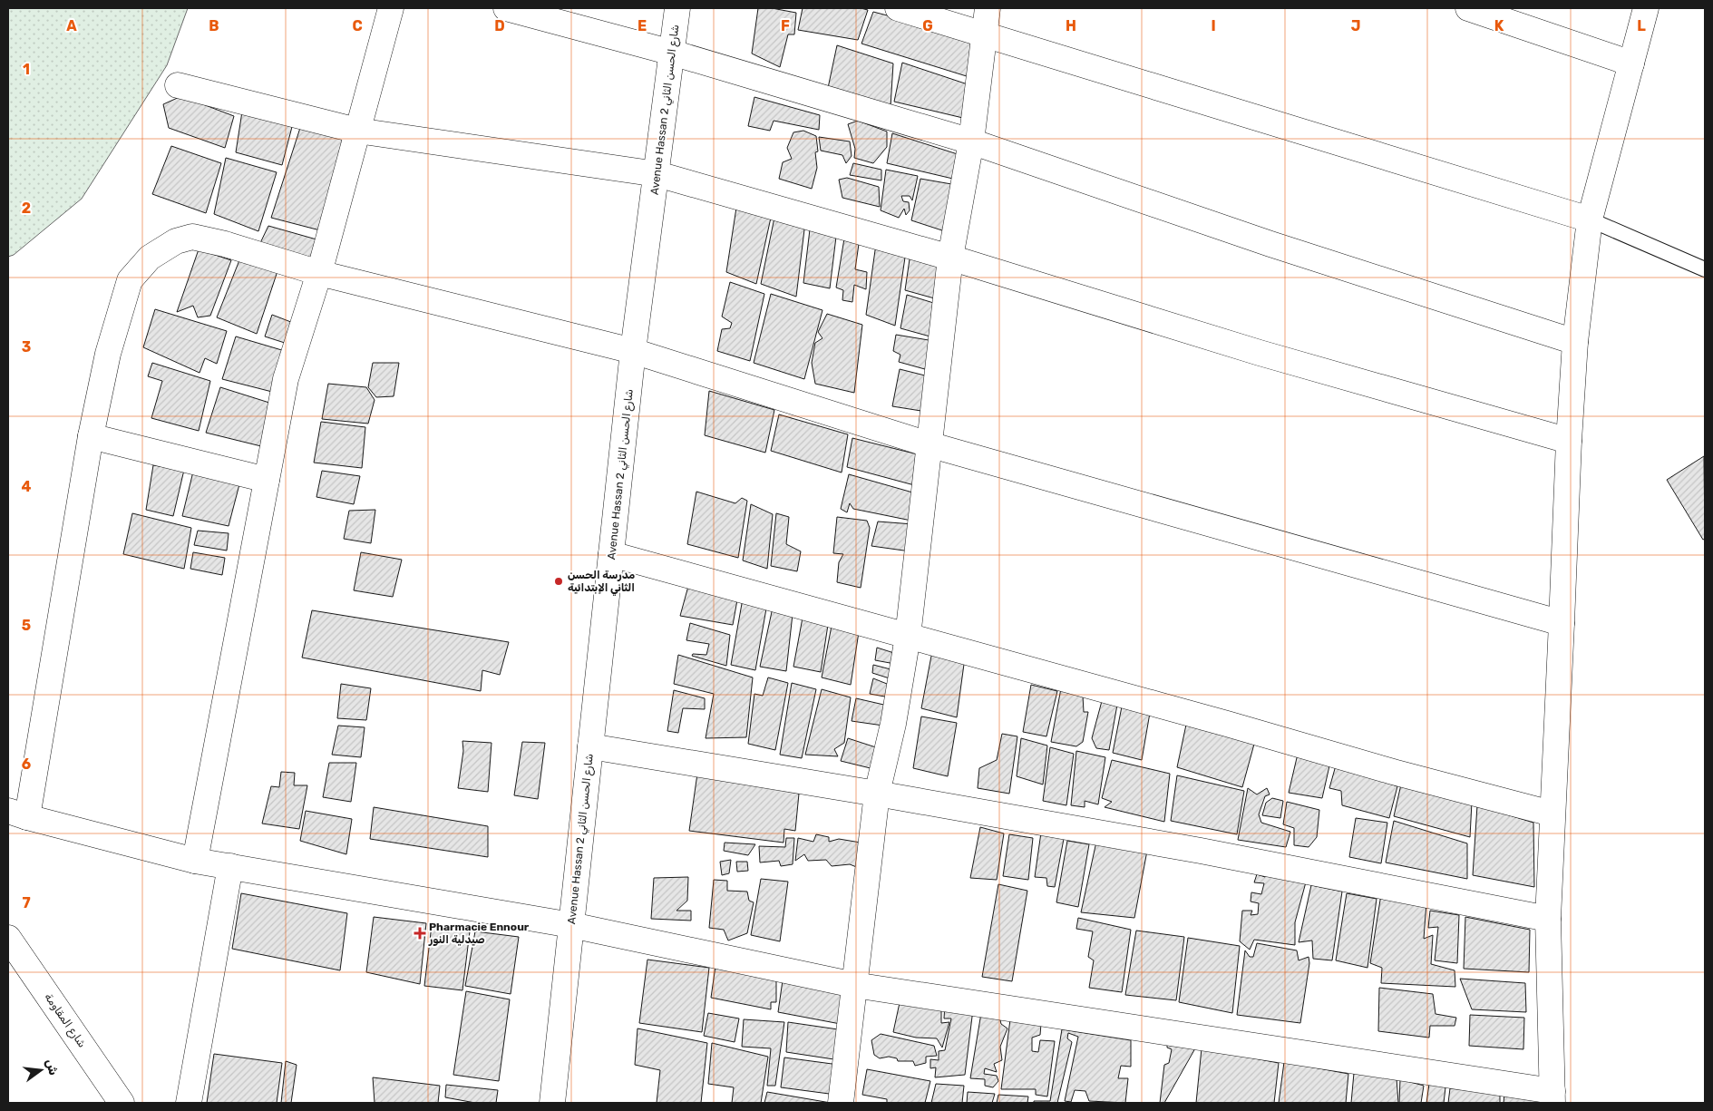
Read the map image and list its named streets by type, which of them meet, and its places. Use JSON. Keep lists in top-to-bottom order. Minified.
{"streets":{"street":["Avenue Hassan 2 شارع الحسن الثاني","شارع المقاومة"]},"places":{"other":["مدرسة الحسن الثاني الإبتدائية"],"health":["Pharmacie Ennour صيدلية النور"]},"north":"right","grid":{"columns":["A","B","C","D","E","F","G","H","I","J","K","L"],"rows":["1","2","3","4","5","6","7"]}}
